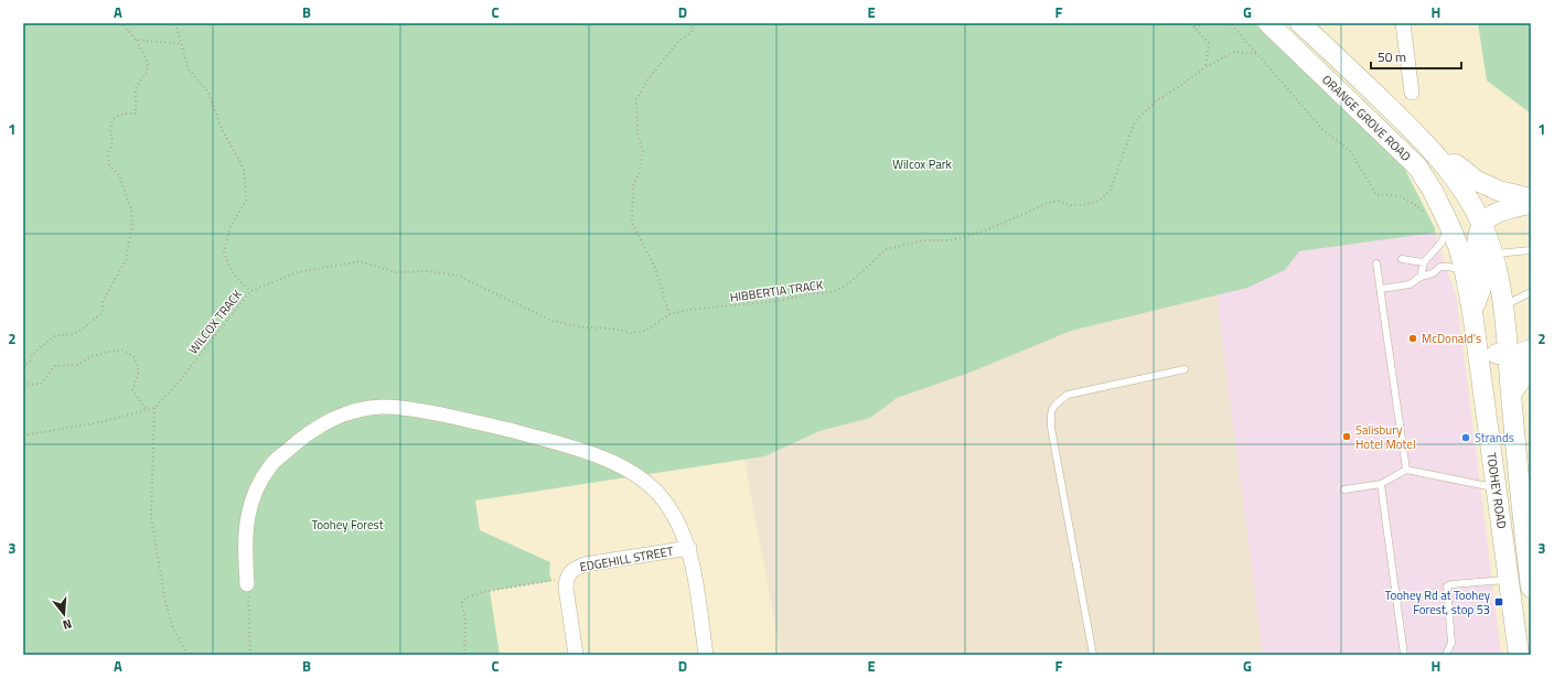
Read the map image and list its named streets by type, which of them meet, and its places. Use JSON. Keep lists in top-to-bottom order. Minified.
{"streets":{"main road":["ORANGE GROVE ROAD","TOOHEY ROAD"],"street":["EDGEHILL STREET"],"path":["HIBBERTIA TRACK","WILCOX TRACK"]},"crossings":[["ORANGE GROVE ROAD","TOOHEY ROAD"],["HIBBERTIA TRACK","WILCOX TRACK"]],"parks":["Wilcox Park","Toohey Forest"],"places":{"other":["McDonald's","Salisbury Hotel Motel","Strands"],"transit":["Toohey Rd at Toohey Forest, stop 53"]},"scale_bar":"50 m","north":"bottom","grid":{"columns":["A","B","C","D","E","F","G","H"],"rows":["1","2","3"]}}
